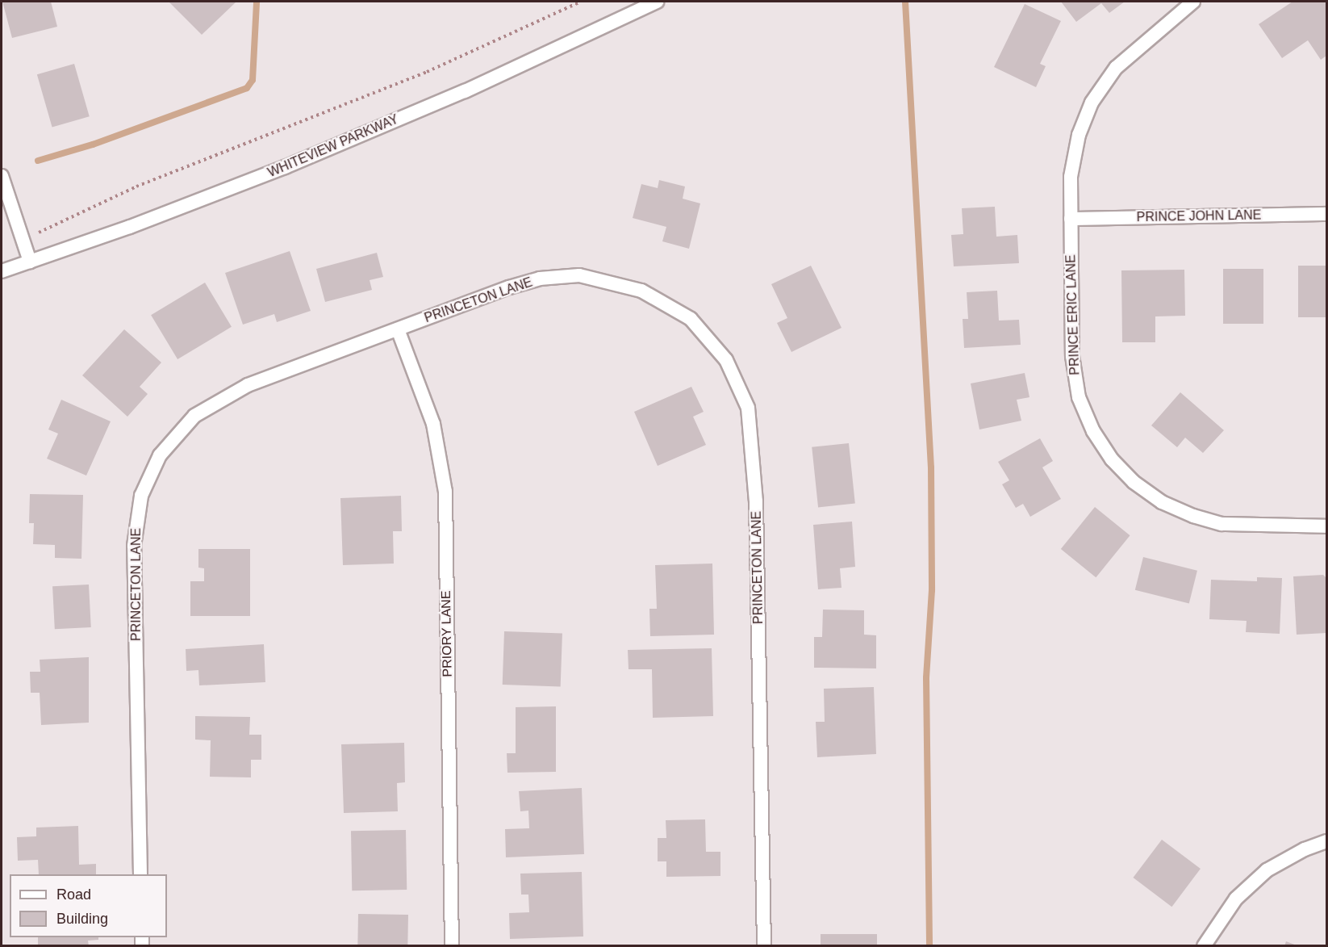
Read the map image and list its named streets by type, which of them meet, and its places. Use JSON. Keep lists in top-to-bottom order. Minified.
{"streets":{"street":["WHITEVIEW PARKWAY","PRINCE JOHN LANE","PRINCETON LANE","PRINCE ERIC LANE","PRIORY LANE"]},"crossings":[["PRINCE JOHN LANE","PRINCE ERIC LANE"],["PRINCETON LANE","PRIORY LANE"]],"legend":["Road","Building"]}
